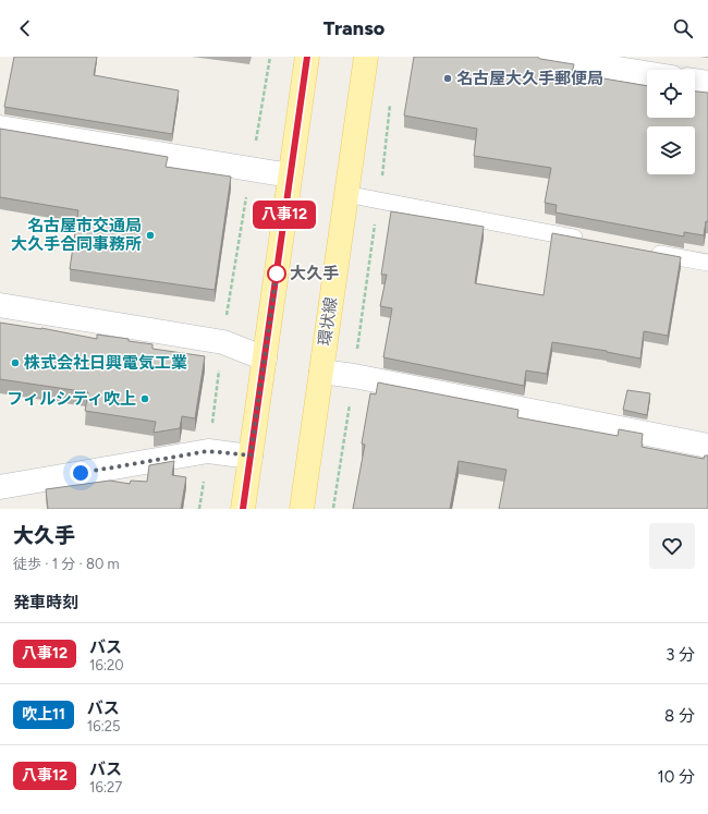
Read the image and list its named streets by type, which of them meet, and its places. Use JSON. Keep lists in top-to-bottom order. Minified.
{"streets":{"main road":["環状線"]},"places":["名古屋大久手郵便局","名古屋市交通局 大久手合同事務所","大久手","株式会社日興電気工業","フィルシティ吹上"],"lines":["bus line 八事12"],"page":{"header":"Transo","on_map":"八事12","heading":[["大久手","徒歩 · 1 分 · 80 m"],"発車時刻"],"list":[{"mark":"八事12","name":"バス","note":"16:20","value":"3 分"},{"mark":"吹上11","name":"バス","note":"16:25","value":"8 分"},{"mark":"八事12","name":"バス","note":"16:27","value":"10 分"}]}}
